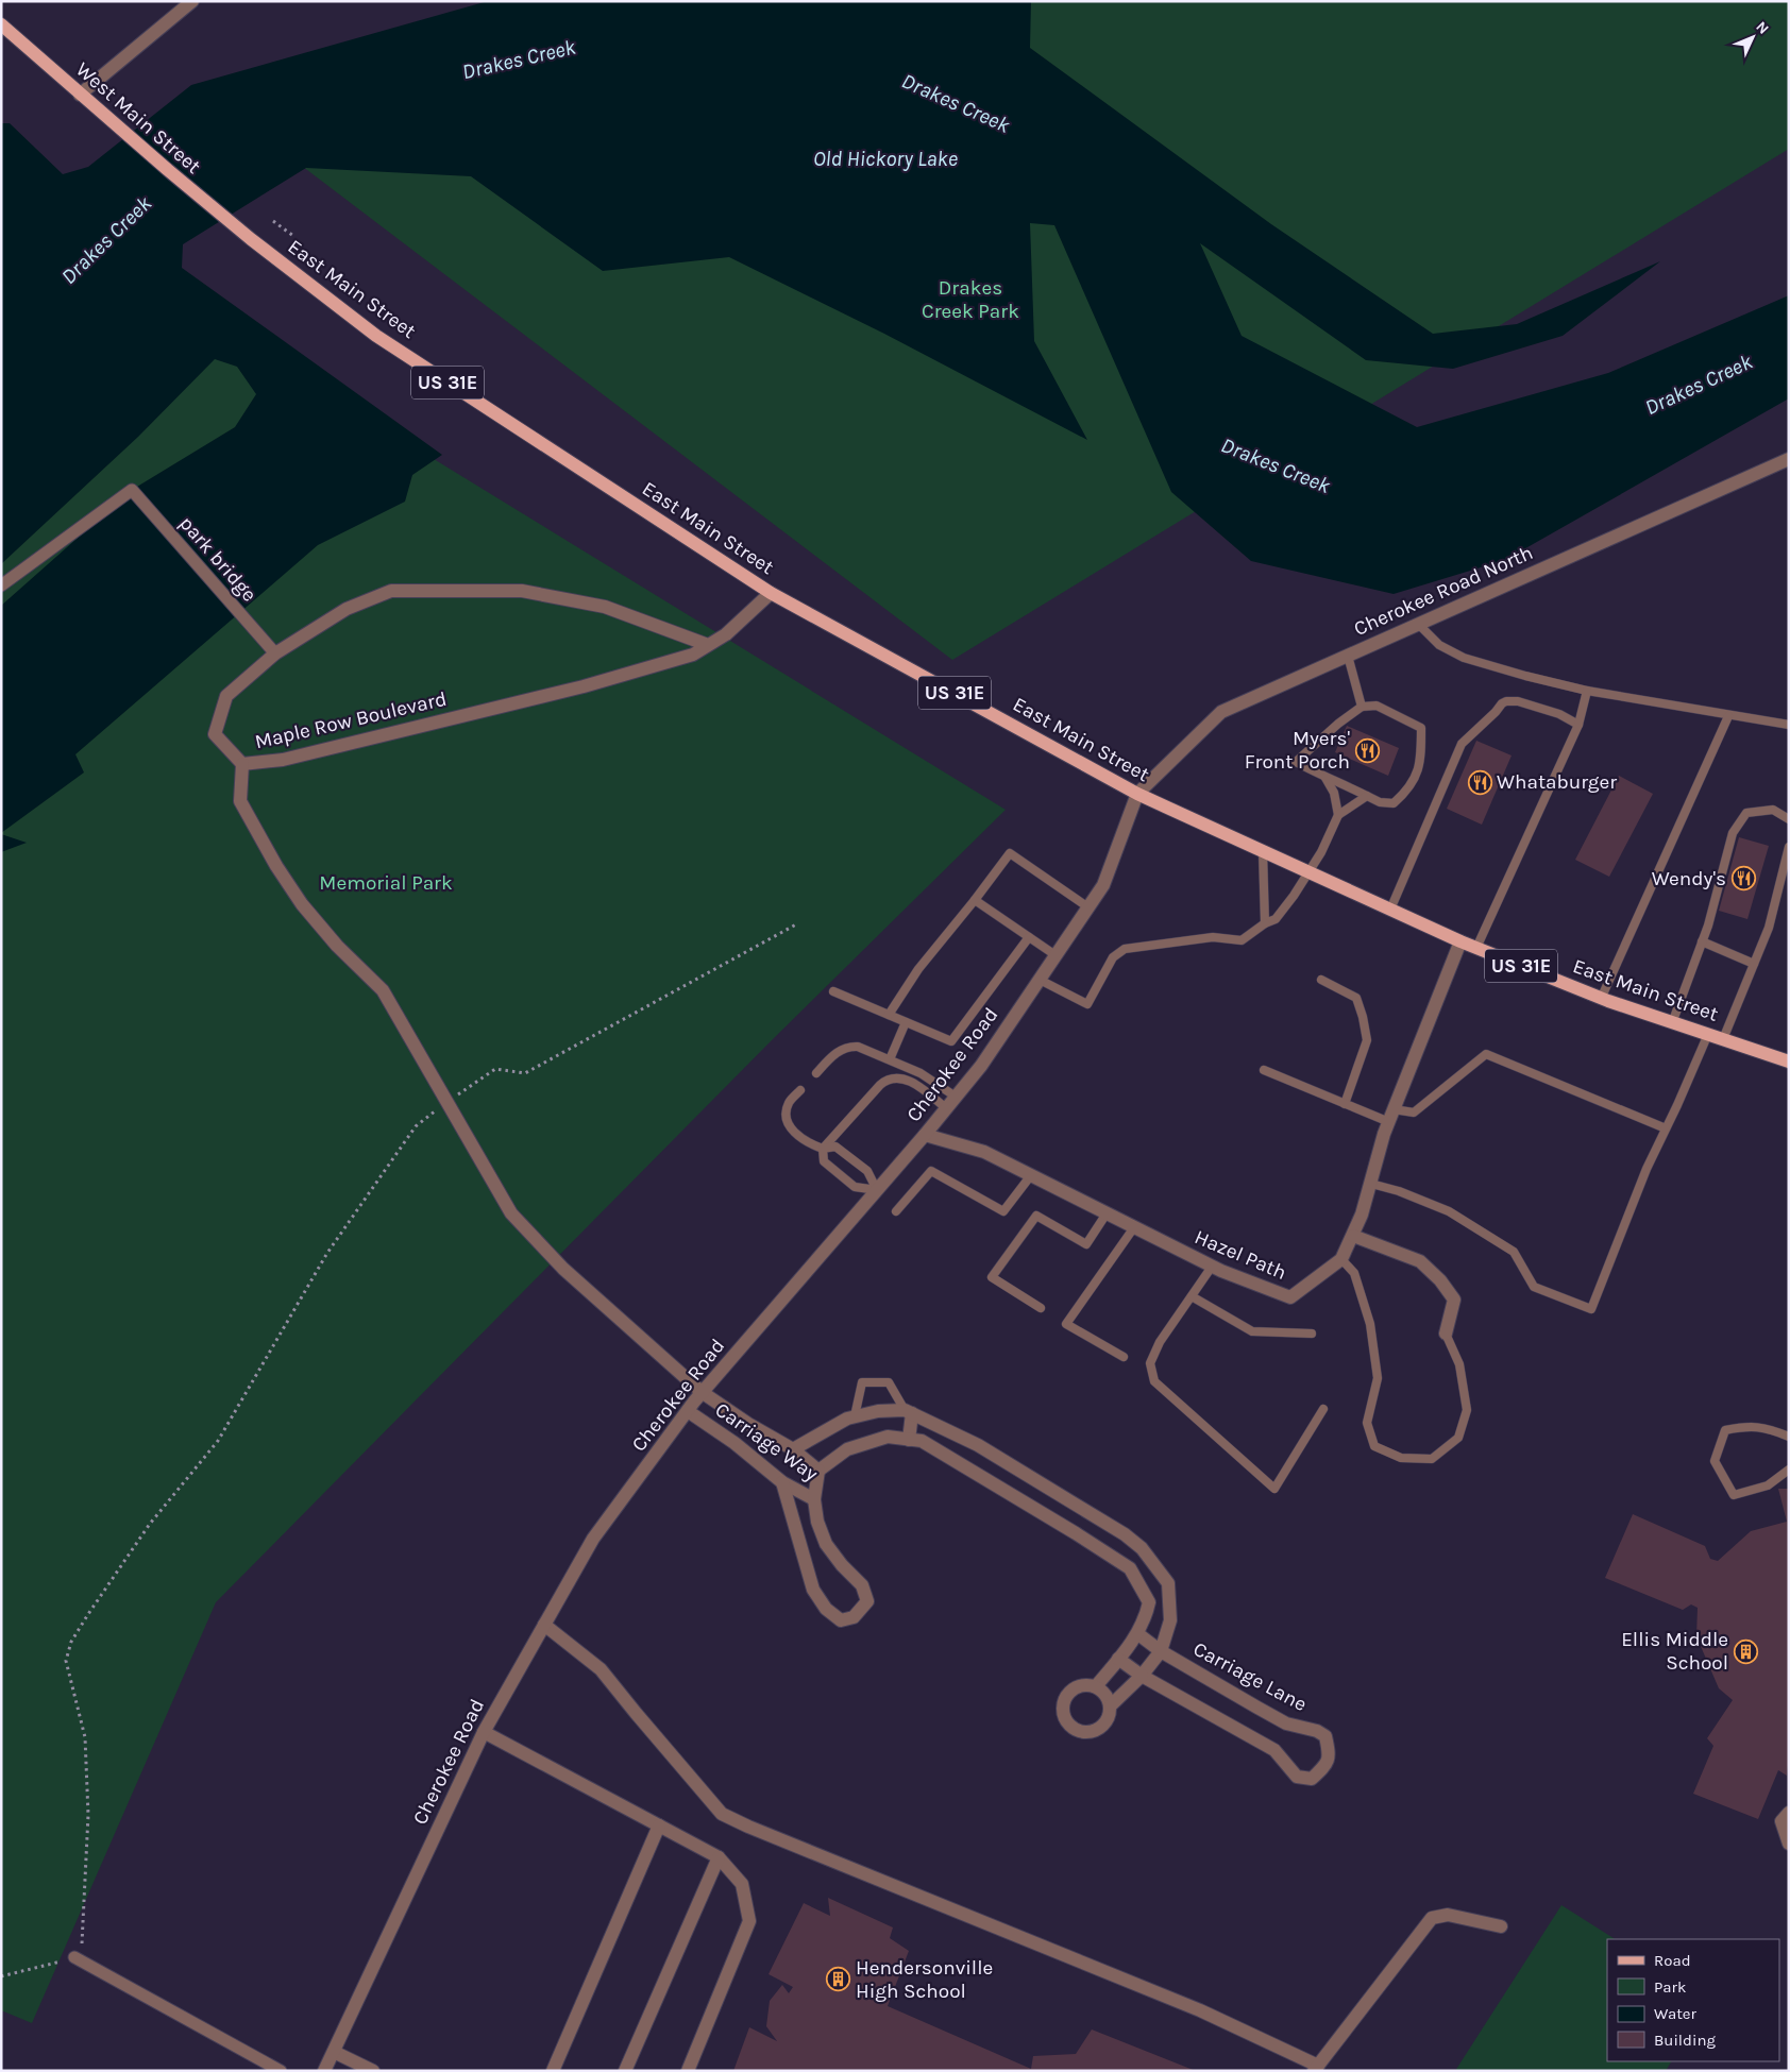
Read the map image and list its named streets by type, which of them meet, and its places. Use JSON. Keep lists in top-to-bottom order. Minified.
{"streets":{"main road":["West Main Street","East Main Street","US 31E"],"street":["park bridge","Cherokee Road North","Maple Row Boulevard","Cherokee Road","Hazel Path","Carriage Way","Carriage Lane"]},"crossings":[["West Main Street","East Main Street"],["East Main Street","Cherokee Road North"],["East Main Street","Maple Row Boulevard"],["East Main Street","Cherokee Road"],["East Main Street","Hazel Path"],["park bridge","Maple Row Boulevard"],["Cherokee Road North","Cherokee Road"],["Maple Row Boulevard","Carriage Way"],["Cherokee Road","Hazel Path"],["Cherokee Road","Carriage Way"],["Carriage Way","Carriage Lane"]],"water":["Drakes Creek","Old Hickory Lake"],"parks":["Drakes Creek Park","Memorial Park"],"places":{"restaurant":["Myers' Front Porch","Whataburger","Wendy's"],"building":["Ellis Middle School","Hendersonville High School"]},"legend":["Road","Park","Water","Building"],"north":"top right"}
